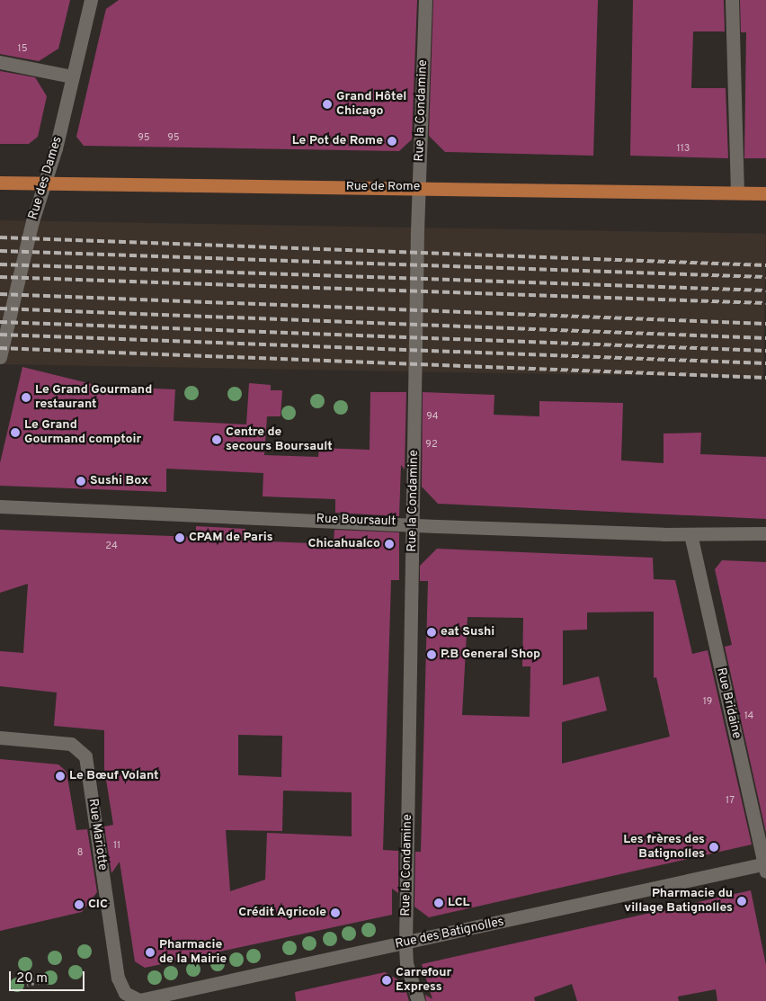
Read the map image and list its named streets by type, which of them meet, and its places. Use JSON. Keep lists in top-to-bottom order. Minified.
{"streets":{"main road":["Rue de Rome"],"street":["Rue la Condamine","Rue des Dames","Rue Boursault","Rue Bridaine","Rue Mariotte","Rue des Batignolles"]},"crossings":[["Rue la Condamine","Rue de Rome"],["Rue la Condamine","Rue Boursault"],["Rue la Condamine","Rue des Batignolles"],["Rue des Dames","Rue de Rome"],["Rue Boursault","Rue Bridaine"],["Rue Bridaine","Rue des Batignolles"],["Rue Mariotte","Rue des Batignolles"]],"places":["Grand Hôtel Chicago","Le Pot de Rome","Le Grand Gourmand restaurant","Le Grand Gourmand comptoir","Centre de secours Boursault","Sushi Box","CPAM de Paris","Chicahualco","eat Sushi","P.B General Shop","Le Bœuf Volant","Les frères des Batignolles","Pharmacie du village Batignolles","LCL","CIC","Crédit Agricole","Pharmacie de la Mairie","Carrefour Express"],"house_numbers":["15","95","95","113","94","92","24","19","14","17","11","8"],"scale_bar":"20 m"}
